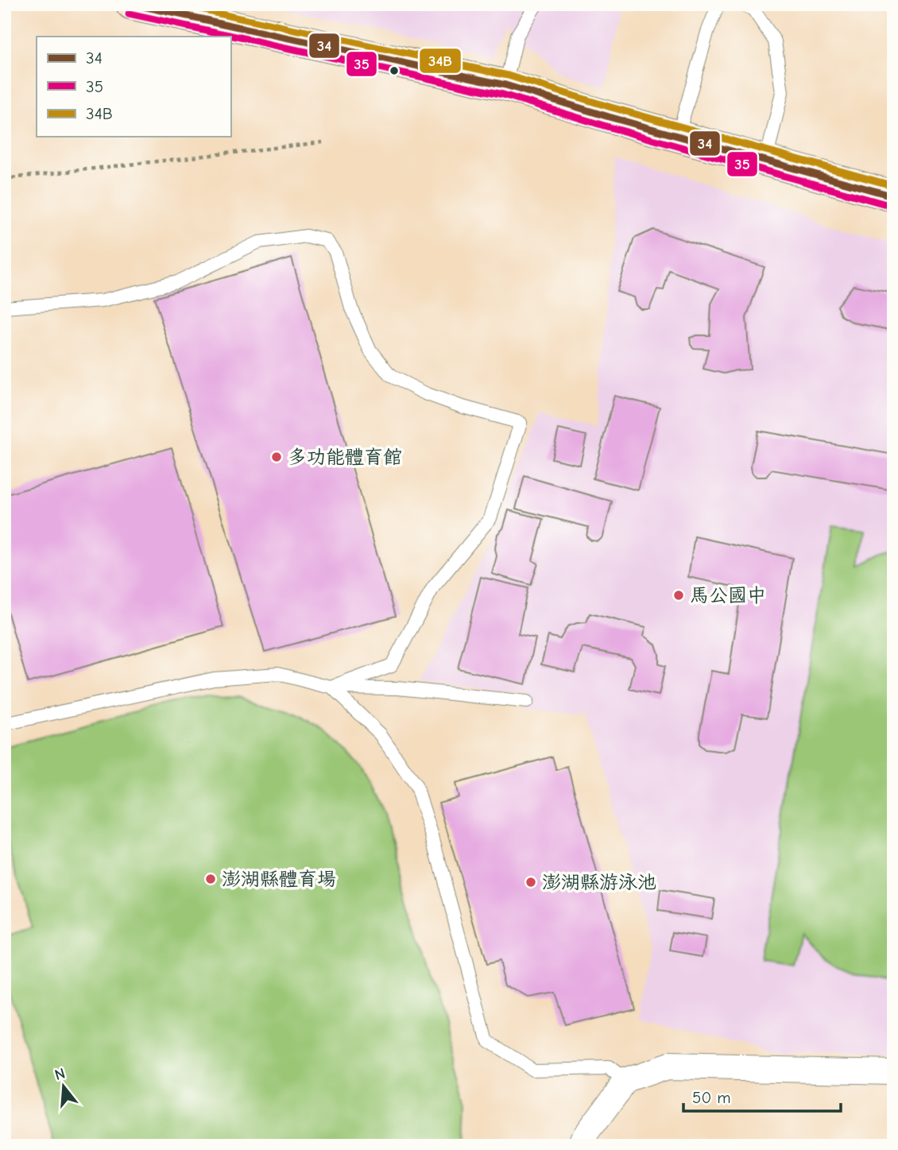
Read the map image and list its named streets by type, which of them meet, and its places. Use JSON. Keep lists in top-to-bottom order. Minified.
{"places":["多功能體育館","馬公國中","澎湖縣體育場","澎湖縣游泳池"],"lines":["transit line 34","transit line 34B","transit line 35"],"legend":["34","35","34B"],"scale_bar":"50 m","north":"top"}
